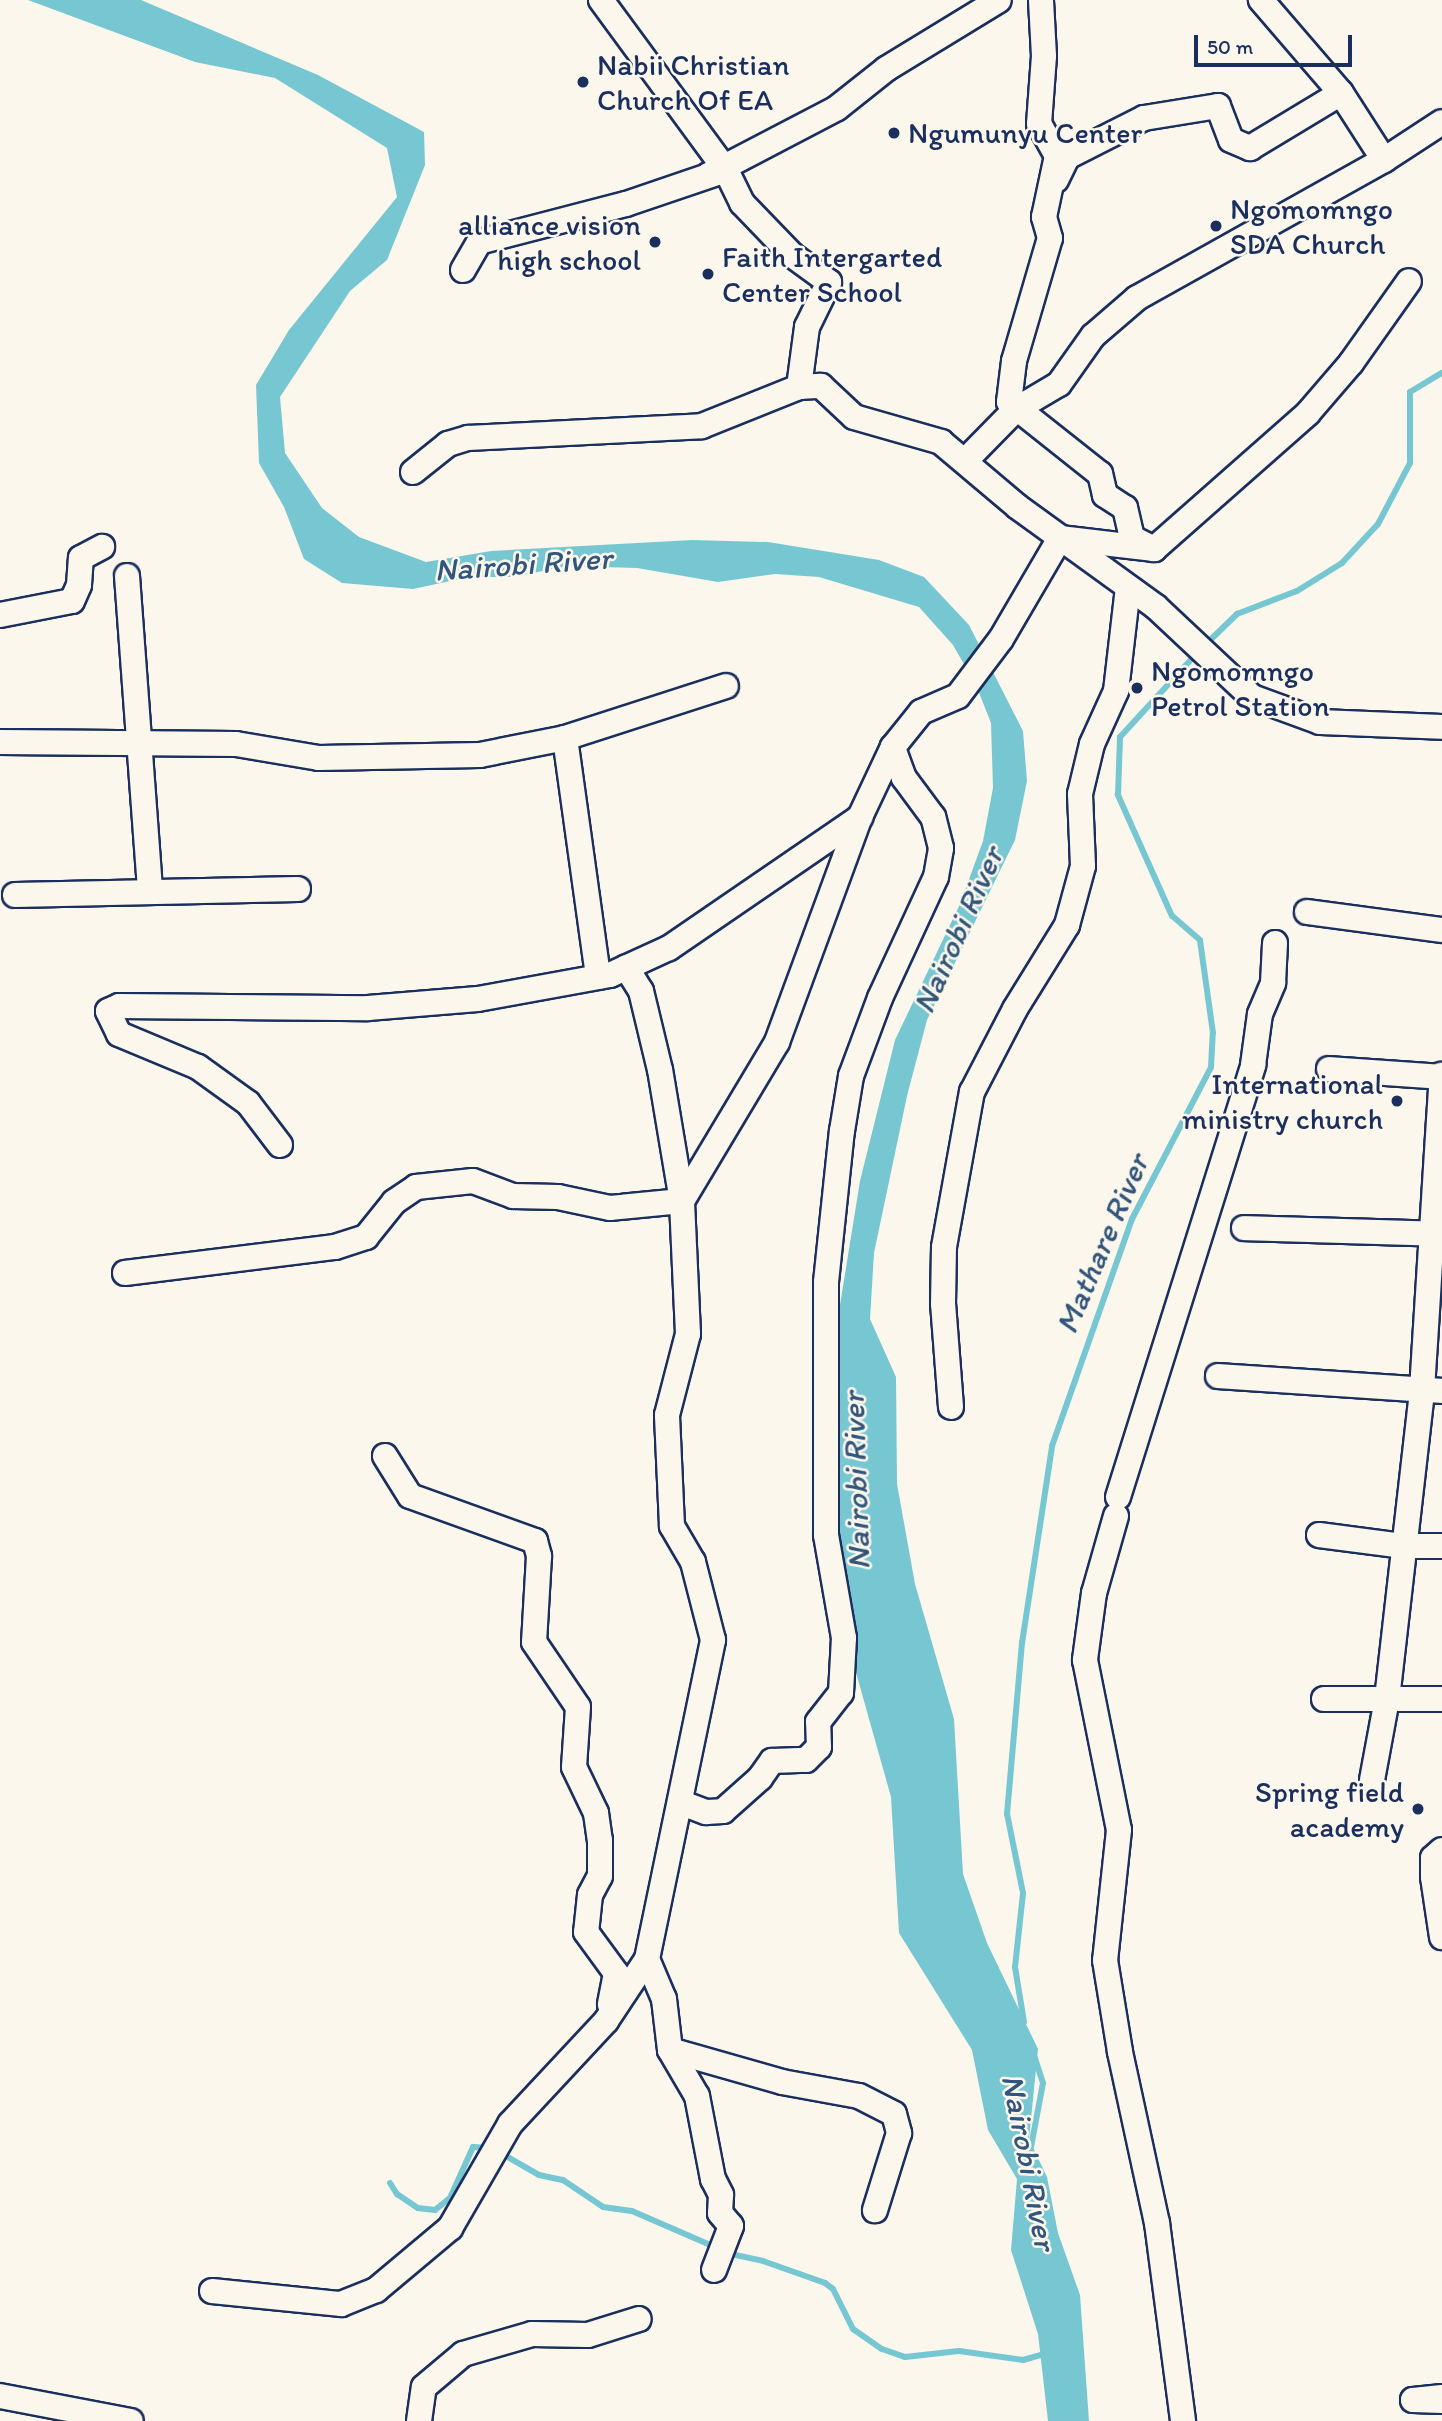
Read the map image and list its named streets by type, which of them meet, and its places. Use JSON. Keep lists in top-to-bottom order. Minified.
{"water":["Nairobi River","Mathare River"],"places":["Nabii Christian Church Of EA","Ngumunyu Center","Ngomomngo SDA Church","alliance vision high school","Faith Intergarted Center School","Ngomomngo Petrol Station","International ministry church","Spring field academy"],"scale_bar":"50 m"}
